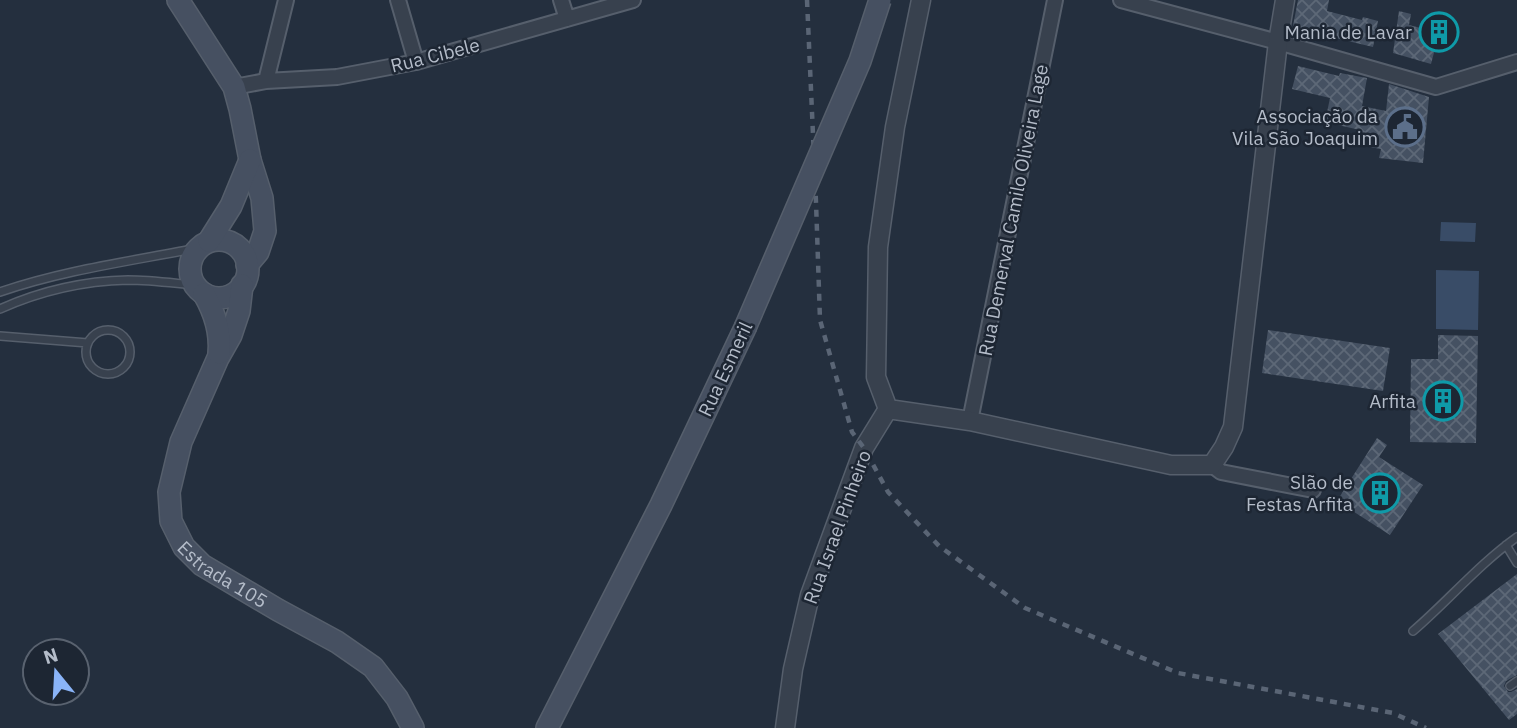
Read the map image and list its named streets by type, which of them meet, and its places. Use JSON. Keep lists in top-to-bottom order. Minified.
{"streets":{"main road":["Rua Esmeril","Estrada 105"],"street":["Rua Cibele","Rua Demerval Camilo Oliveira Lage","Rua Israel Pinheiro"]},"crossings":[["Rua Cibele","Estrada 105"]],"places":{"building":["Mania de Lavar","Arfita","Slão de Festas Arfita"],"public building":["Associação da Vila São Joaquim"]},"north":"top"}
